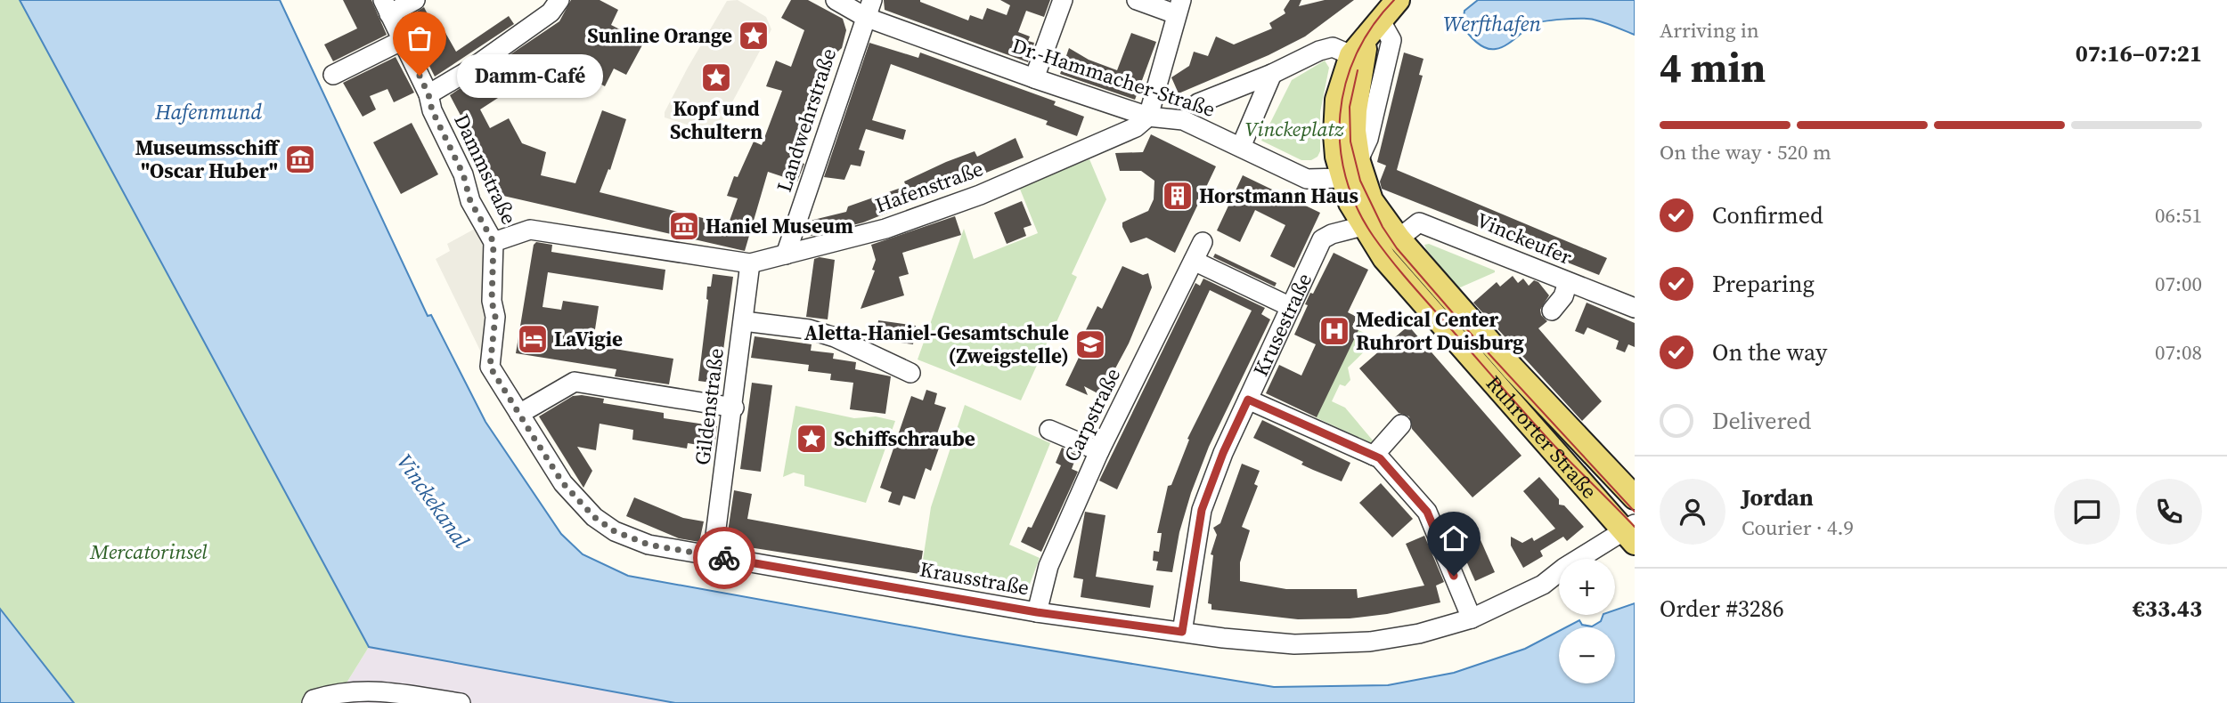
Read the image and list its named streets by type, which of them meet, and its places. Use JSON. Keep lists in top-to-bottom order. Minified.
{"streets":{"main road":["Ruhrorter Straße"],"street":["Dr.-Hammacher-Straße","Landwehrstraße","Dammstraße","Hafenstraße","Vinckeufer","Krusestraße","Gildenstraße","Carpstraße","Krausstraße"]},"crossings":[["Dr.-Hammacher-Straße","Landwehrstraße"],["Dr.-Hammacher-Straße","Hafenstraße"],["Dr.-Hammacher-Straße","Ruhrorter Straße"],["Landwehrstraße","Hafenstraße"],["Dammstraße","Hafenstraße"],["Dammstraße","Krausstraße"],["Hafenstraße","Gildenstraße"],["Hafenstraße","Krausstraße"],["Vinckeufer","Ruhrorter Straße"],["Krusestraße","Ruhrorter Straße"],["Krusestraße","Krausstraße"],["Gildenstraße","Krausstraße"],["Carpstraße","Krausstraße"],["Ruhrorter Straße","Krausstraße"]],"water":["Werfthafen","Hafenmund","Vinckekanal"],"parks":["Vinckeplatz","Mercatorinsel"],"places":{"place":["Sunline Orange","Kopf und Schultern","Schiffschraube"],"other":["Damm-Café"],"museum":["Museumsschiff \"Oscar Huber\"","Haniel Museum"],"building":["Horstmann Haus"],"hospital":["Medical Center Ruhrort Duisburg"],"hotel":["LaVigie"],"school or university":["Aletta-Haniel-Gesamtschule (Zweigstelle)"]},"page":{"heading":["4 min","Arriving in","07:16–07:21"],"panel":["Jordan","Courier · 4.9","Order #3286","€33.43"],"bubble":"Damm-Café","bar":"On the way · 520 m","list":[["Confirmed","06:51"],["Preparing","07:00"],["On the way","07:08"],"Delivered"],"map_buttons":["+","−"]}}
